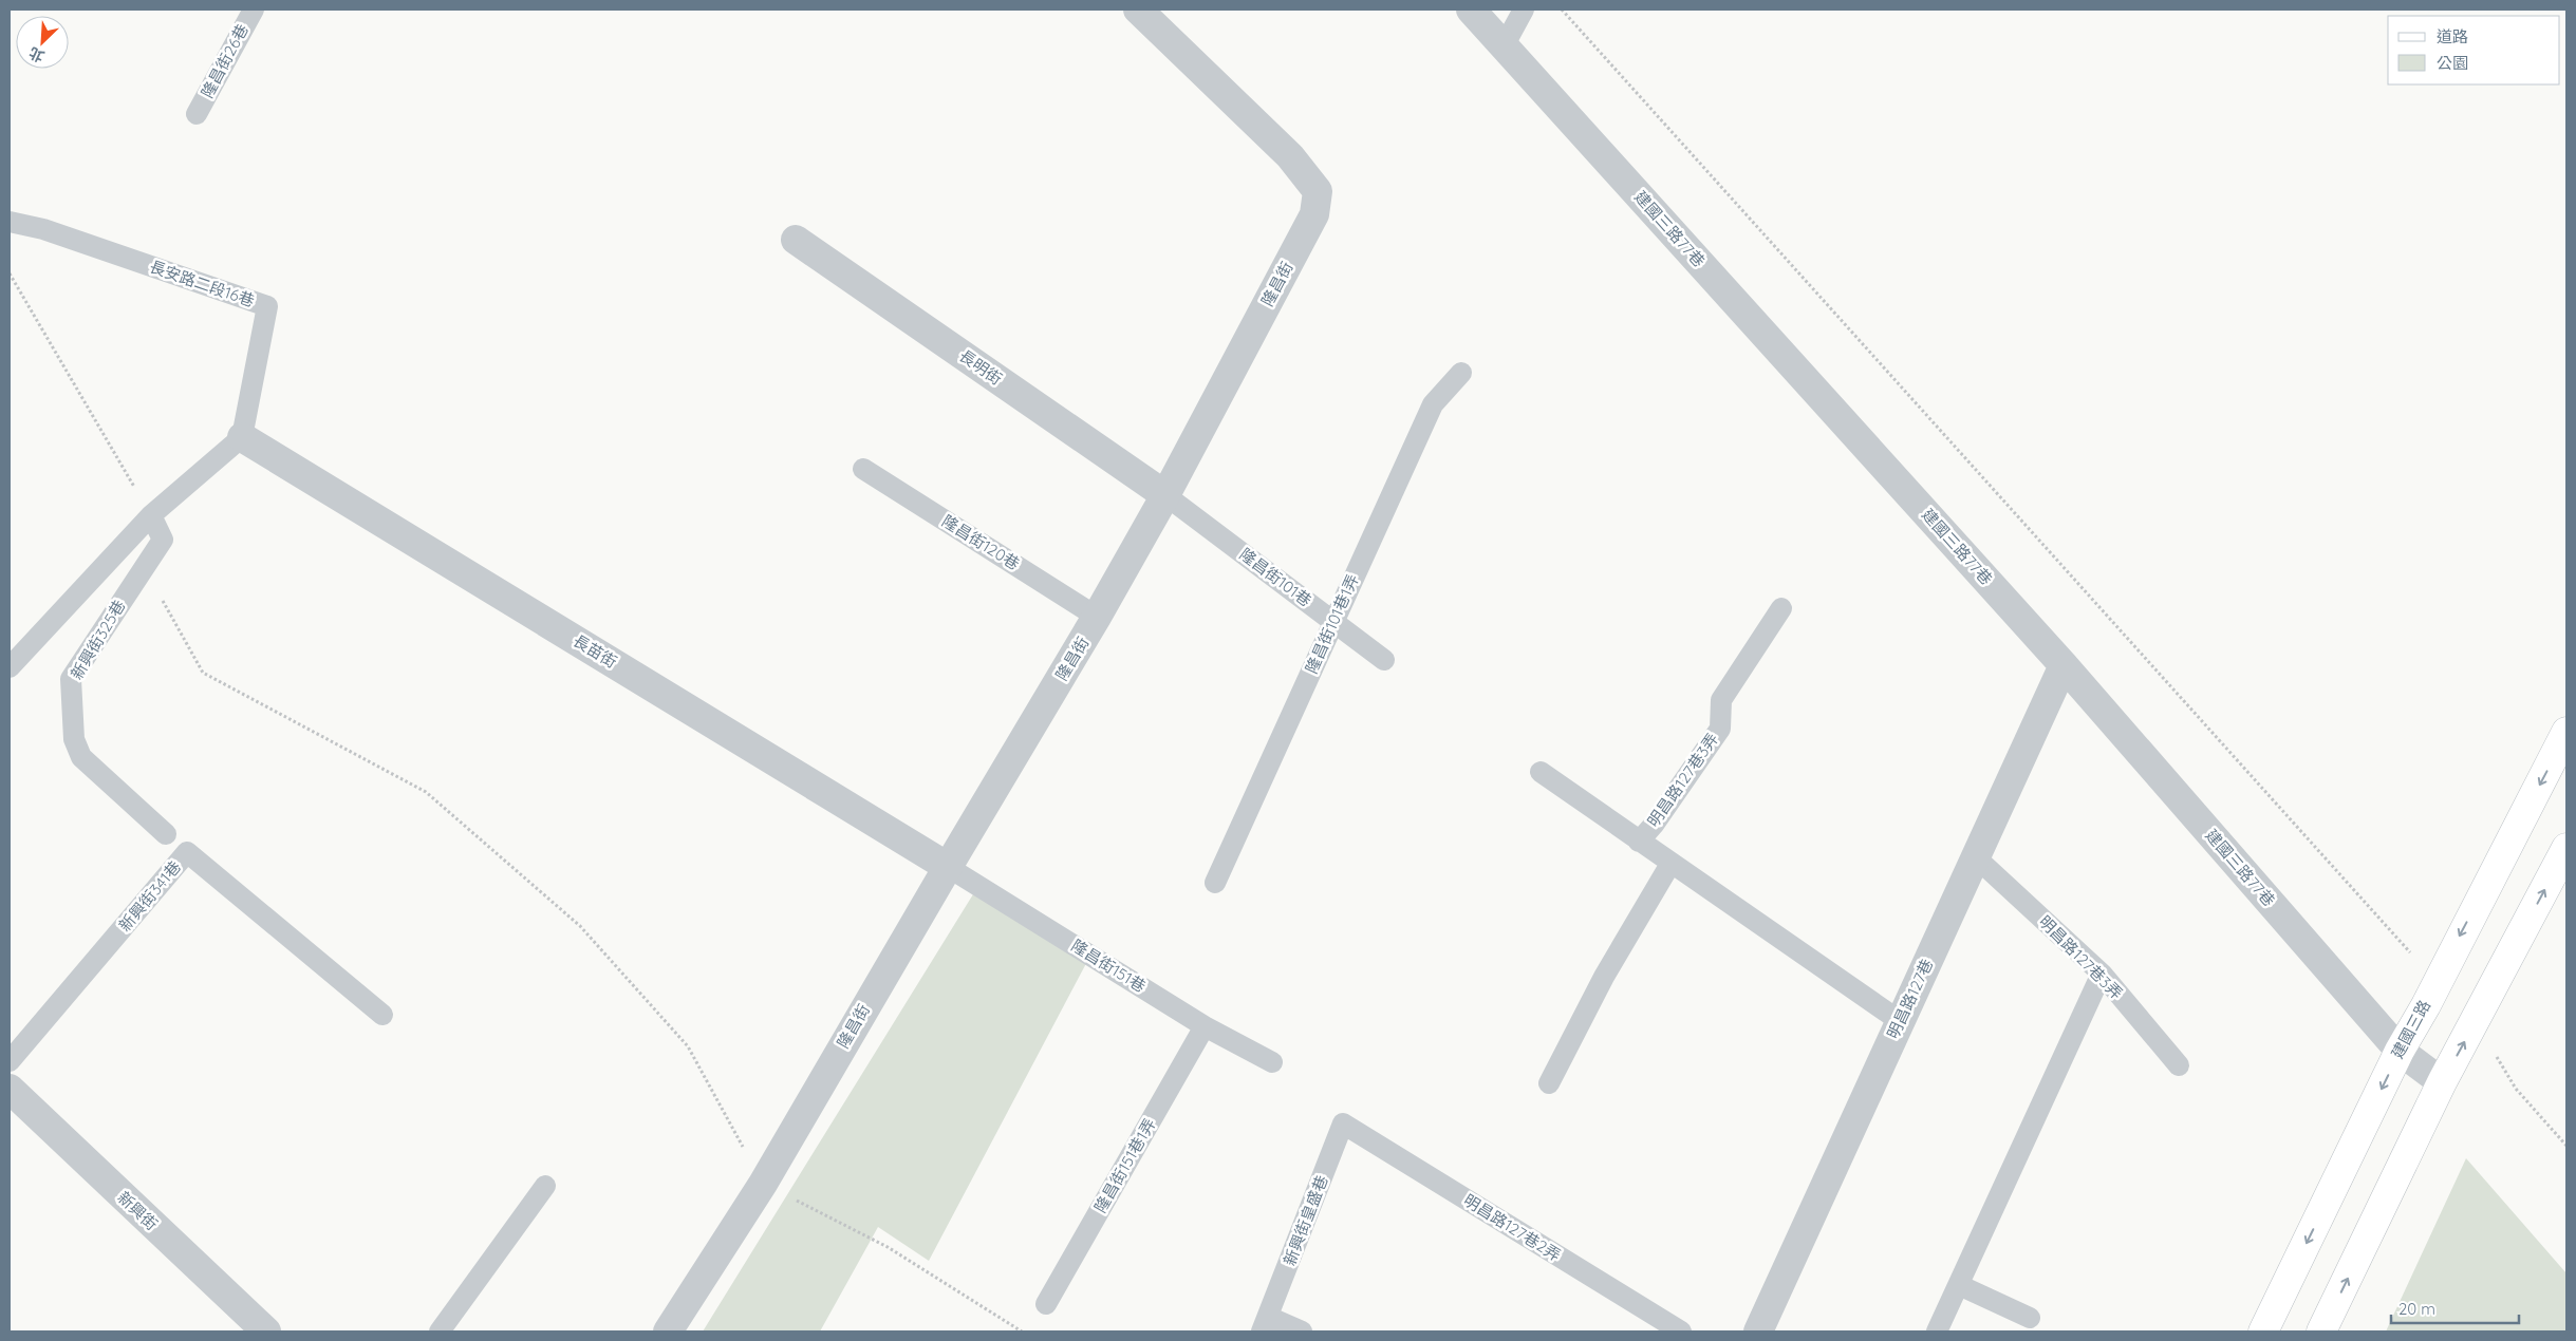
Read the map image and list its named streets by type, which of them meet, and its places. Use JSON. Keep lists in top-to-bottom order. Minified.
{"streets":{"street":["建國三路77巷","隆昌街","長明街","長苗街","明昌路127巷","建國三路","新興街"],"lane":["隆昌街26巷","長安路二段16巷","隆昌街120巷","隆昌街101巷","隆昌街101巷1弄","新興街325巷","明昌路127巷3弄","新興街341巷","隆昌街151巷","隆昌街151巷1弄","新興街皇盛巷","明昌路127巷2弄"]},"crossings":[["建國三路77巷","明昌路127巷"],["建國三路77巷","建國三路"],["長安路二段16巷","長苗街"],["隆昌街","長明街"],["隆昌街","隆昌街120巷"],["隆昌街","隆昌街101巷"],["隆昌街","長苗街"],["隆昌街","隆昌街151巷"],["長明街","隆昌街101巷"],["隆昌街101巷","隆昌街101巷1弄"],["長苗街","隆昌街151巷"],["明昌路127巷3弄","明昌路127巷"],["隆昌街151巷","隆昌街151巷1弄"],["新興街皇盛巷","明昌路127巷2弄"]],"legend":["道路","公園"],"scale_bar":"20 m","north":"bottom left"}
